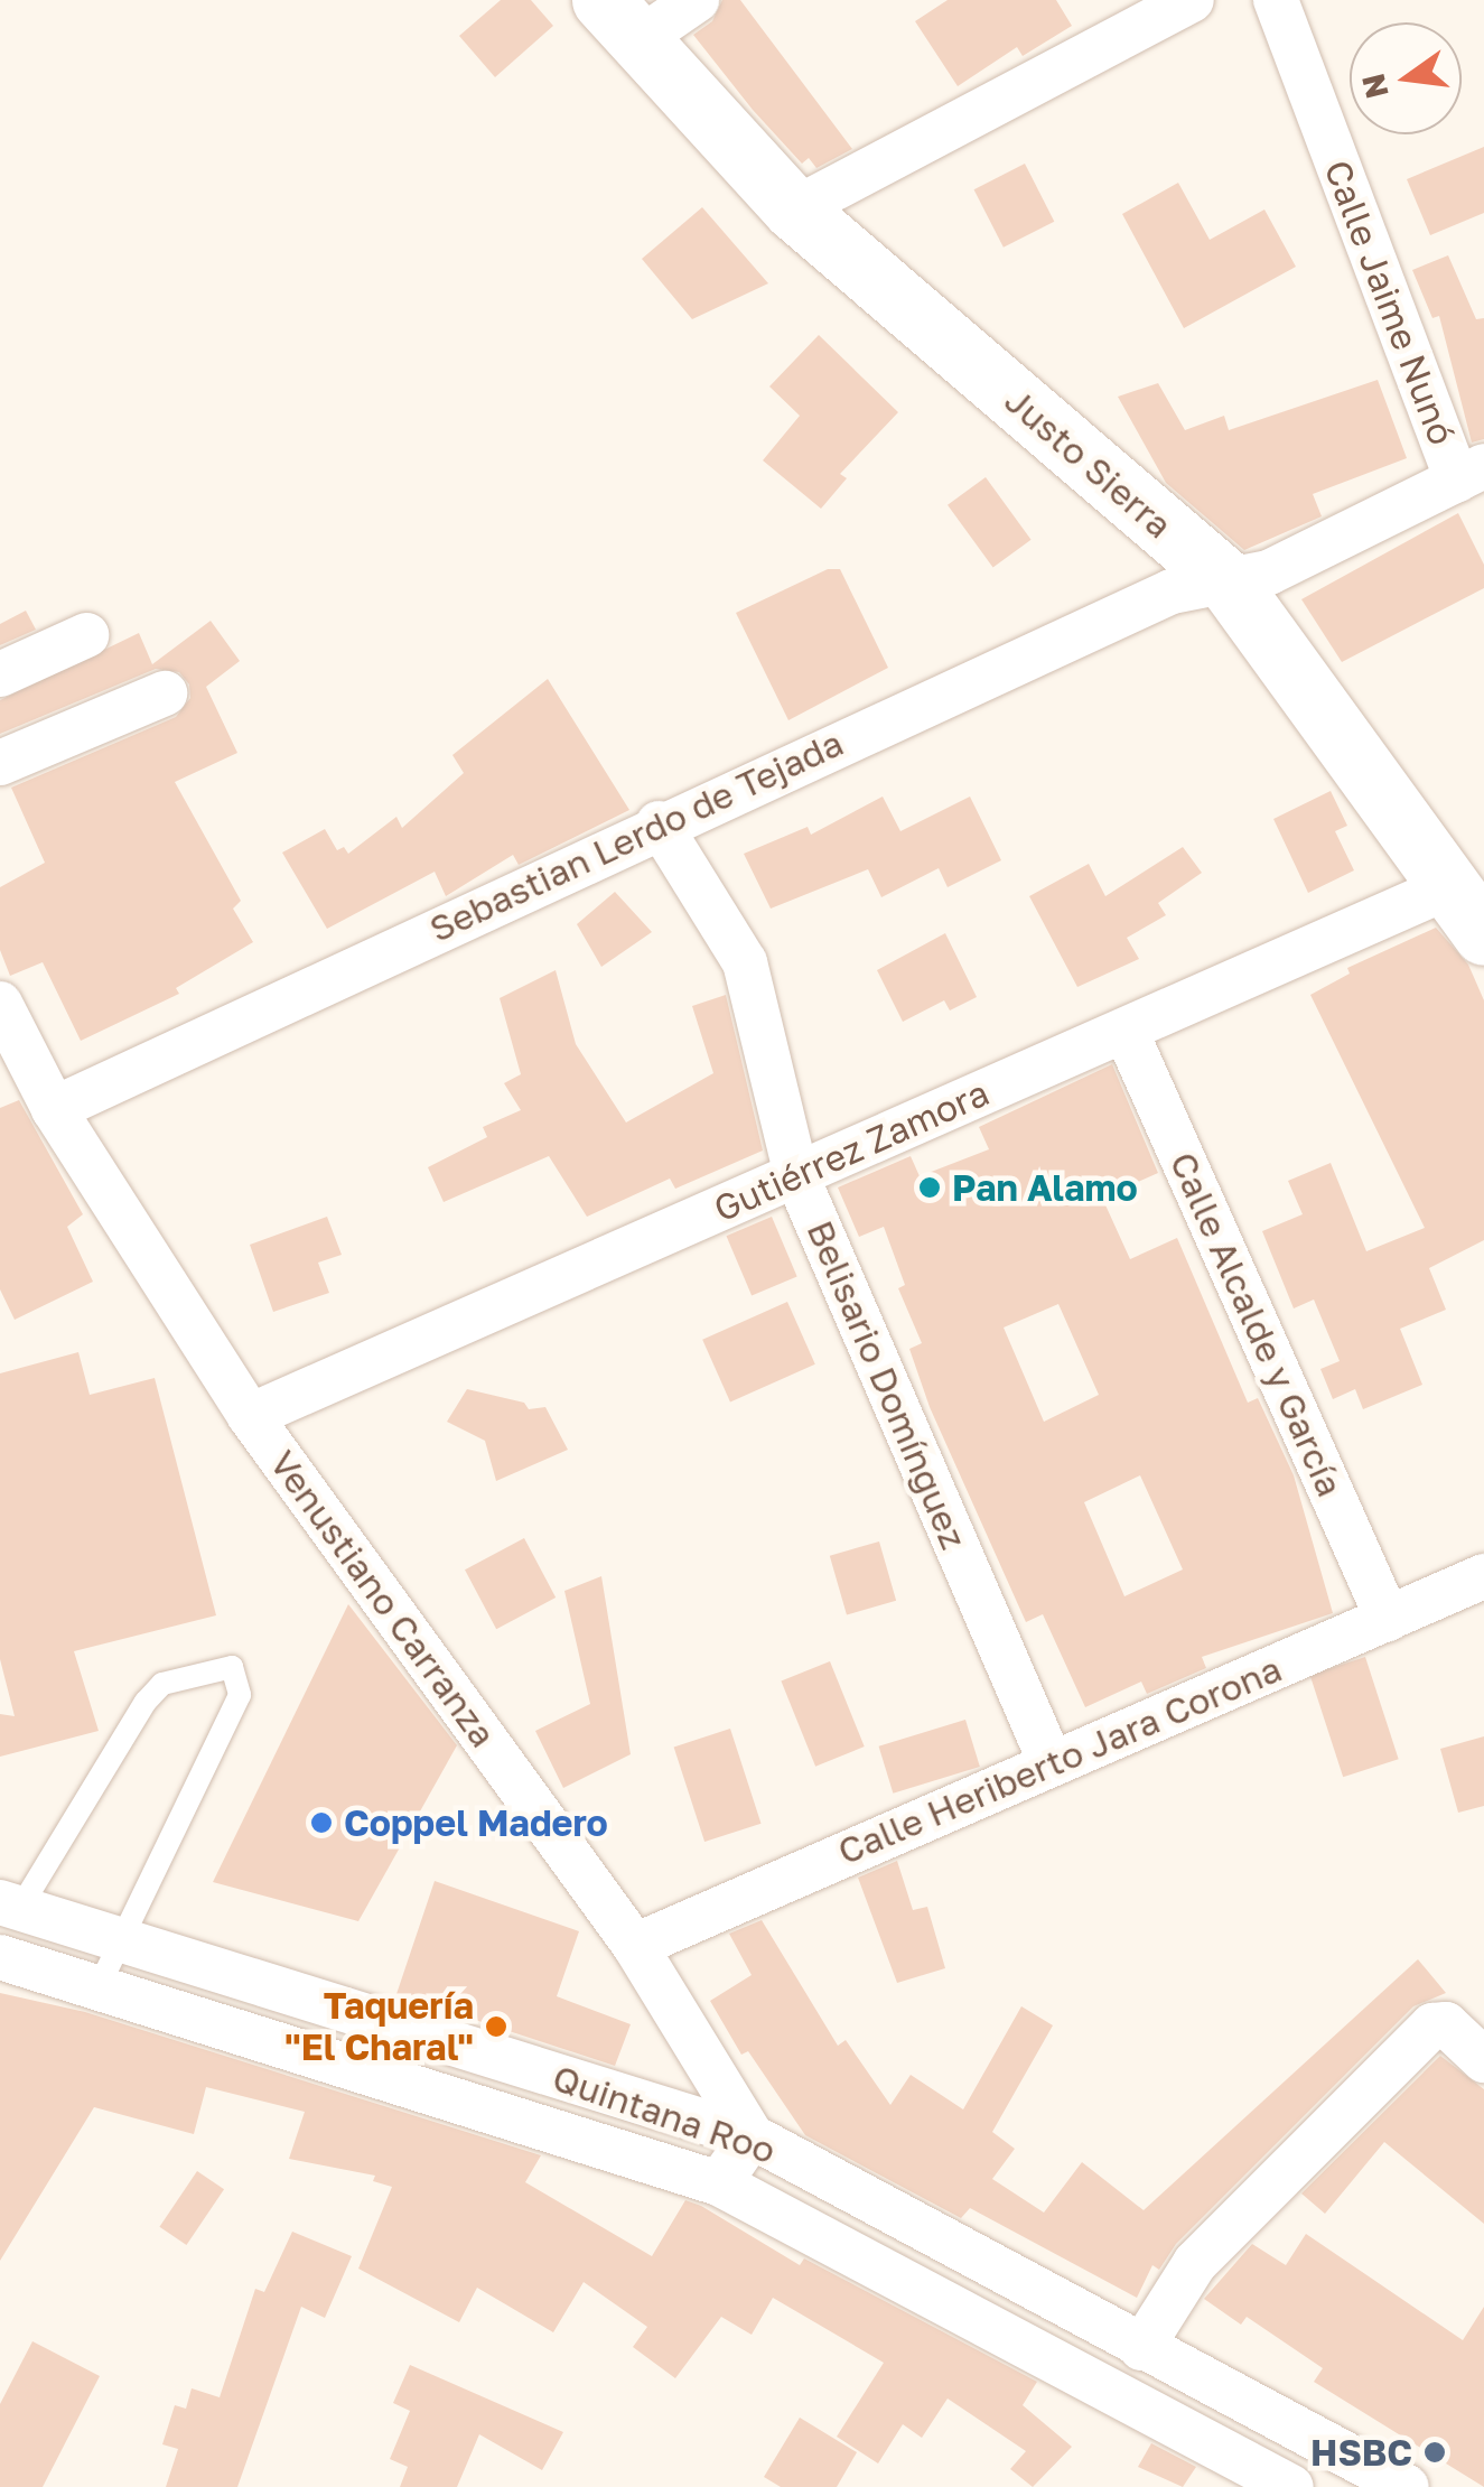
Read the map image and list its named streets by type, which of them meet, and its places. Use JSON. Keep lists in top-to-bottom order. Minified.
{"streets":{"main road":["Justo Sierra"],"street":["Calle Jaime Nunó","Sebastian Lerdo de Tejada","Gutiérrez Zamora","Calle Alcalde y García","Belisario Domínguez","Venustiano Carranza","Calle Heriberto Jara Corona","Quintana Roo"]},"crossings":[["Calle Jaime Nunó","Sebastian Lerdo de Tejada"],["Justo Sierra","Sebastian Lerdo de Tejada"],["Justo Sierra","Gutiérrez Zamora"],["Sebastian Lerdo de Tejada","Belisario Domínguez"],["Sebastian Lerdo de Tejada","Venustiano Carranza"],["Gutiérrez Zamora","Calle Alcalde y García"],["Gutiérrez Zamora","Belisario Domínguez"],["Gutiérrez Zamora","Venustiano Carranza"],["Calle Alcalde y García","Calle Heriberto Jara Corona"],["Belisario Domínguez","Calle Heriberto Jara Corona"],["Venustiano Carranza","Calle Heriberto Jara Corona"],["Venustiano Carranza","Quintana Roo"]],"places":["Pan Alamo","Coppel Madero","Taquería \"El Charal\"","HSBC"],"north":"left"}
